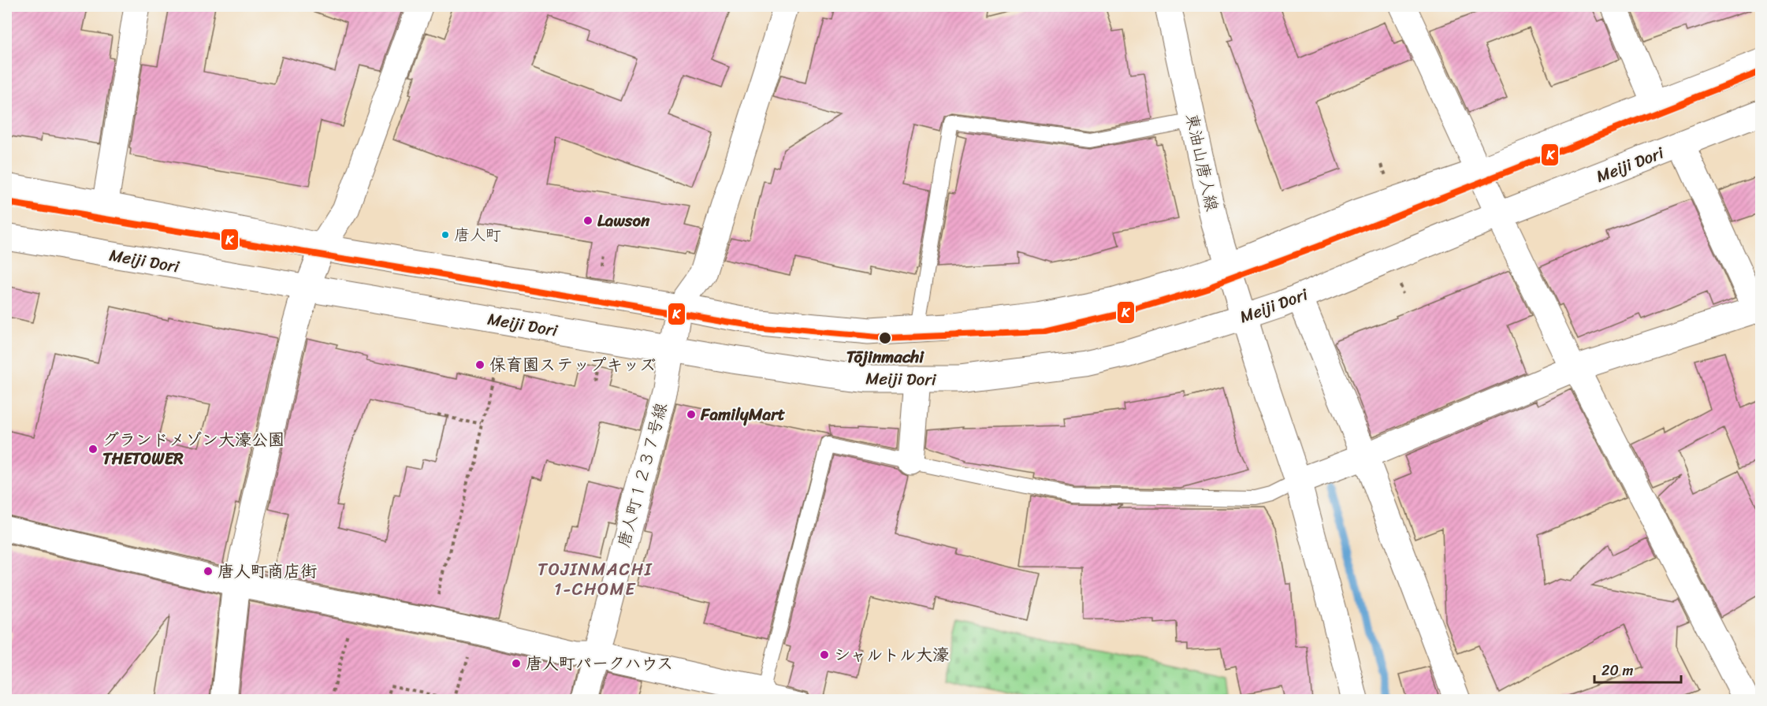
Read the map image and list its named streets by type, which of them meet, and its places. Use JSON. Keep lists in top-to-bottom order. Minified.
{"streets":{"street":["東油山唐人線","Meiji Dori","唐人町１２３７号線"]},"crossings":[["東油山唐人線","Meiji Dori"],["Meiji Dori","唐人町１２３７号線"]],"districts":["TOJINMACHI 1-CHOME"],"places":["Lawson","唐人町","Tōjinmachi","保育園ステップキッズ","FamilyMart","グランドメゾン大濠公園 THETOWER","唐人町商店街","シャルトル大濠","唐人町パークハウス"],"lines":["transit line K"],"scale_bar":"20 m"}
